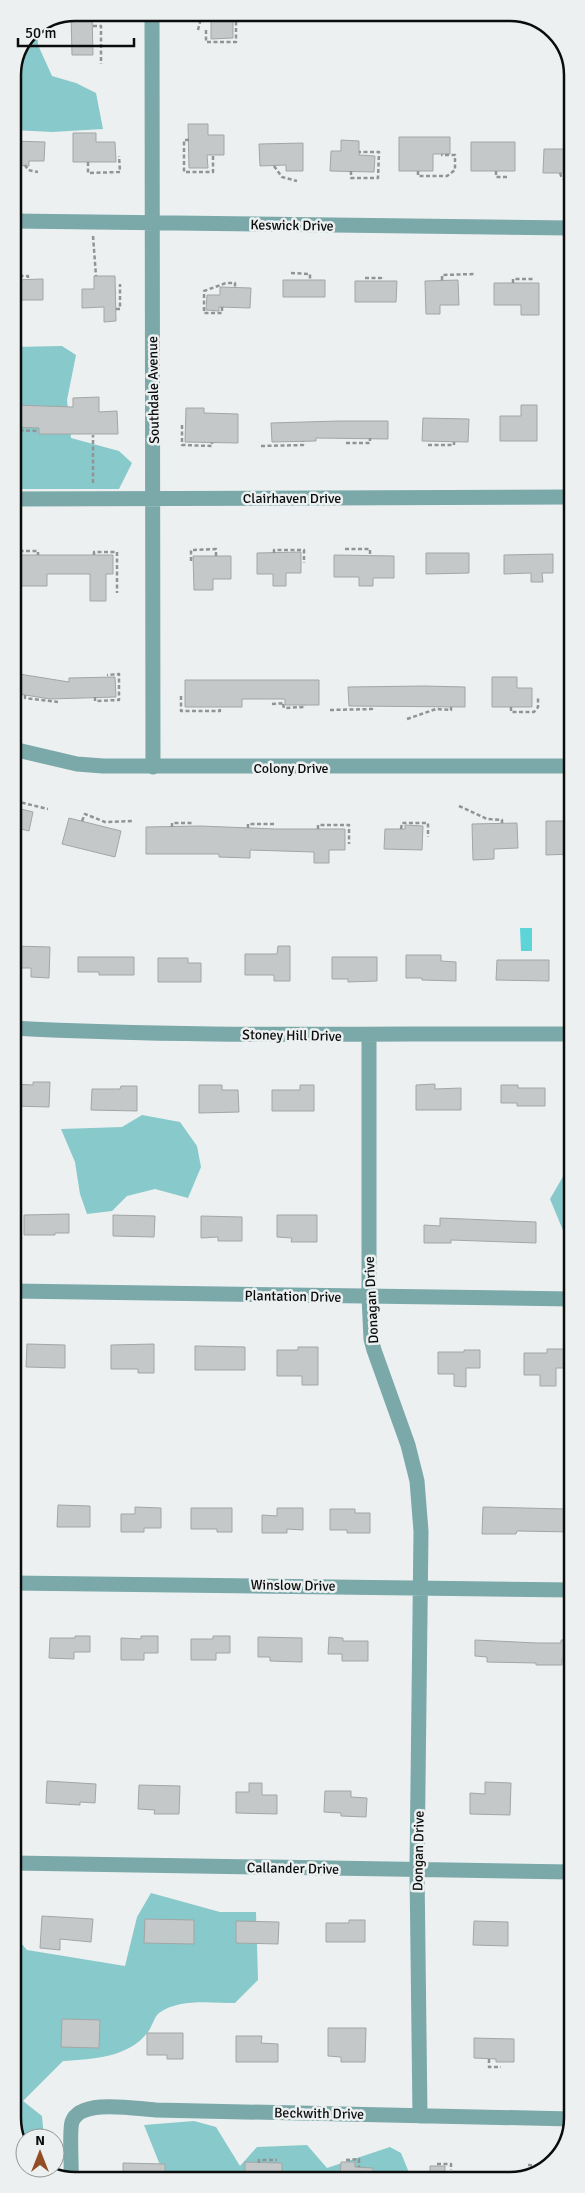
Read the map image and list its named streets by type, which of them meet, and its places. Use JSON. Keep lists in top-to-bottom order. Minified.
{"streets":{"street":["Keswick Drive","Southdale Avenue","Clairhaven Drive","Colony Drive","Stoney Hill Drive","Plantation Drive","Donagan Drive","Winslow Drive","Dongan Drive","Callander Drive","Beckwith Drive"]},"crossings":[["Keswick Drive","Southdale Avenue"],["Southdale Avenue","Clairhaven Drive"],["Southdale Avenue","Colony Drive"],["Stoney Hill Drive","Donagan Drive"],["Plantation Drive","Donagan Drive"],["Donagan Drive","Winslow Drive"],["Donagan Drive","Dongan Drive"],["Winslow Drive","Dongan Drive"],["Dongan Drive","Callander Drive"],["Dongan Drive","Beckwith Drive"]],"scale_bar":"50 m","north":"top"}
